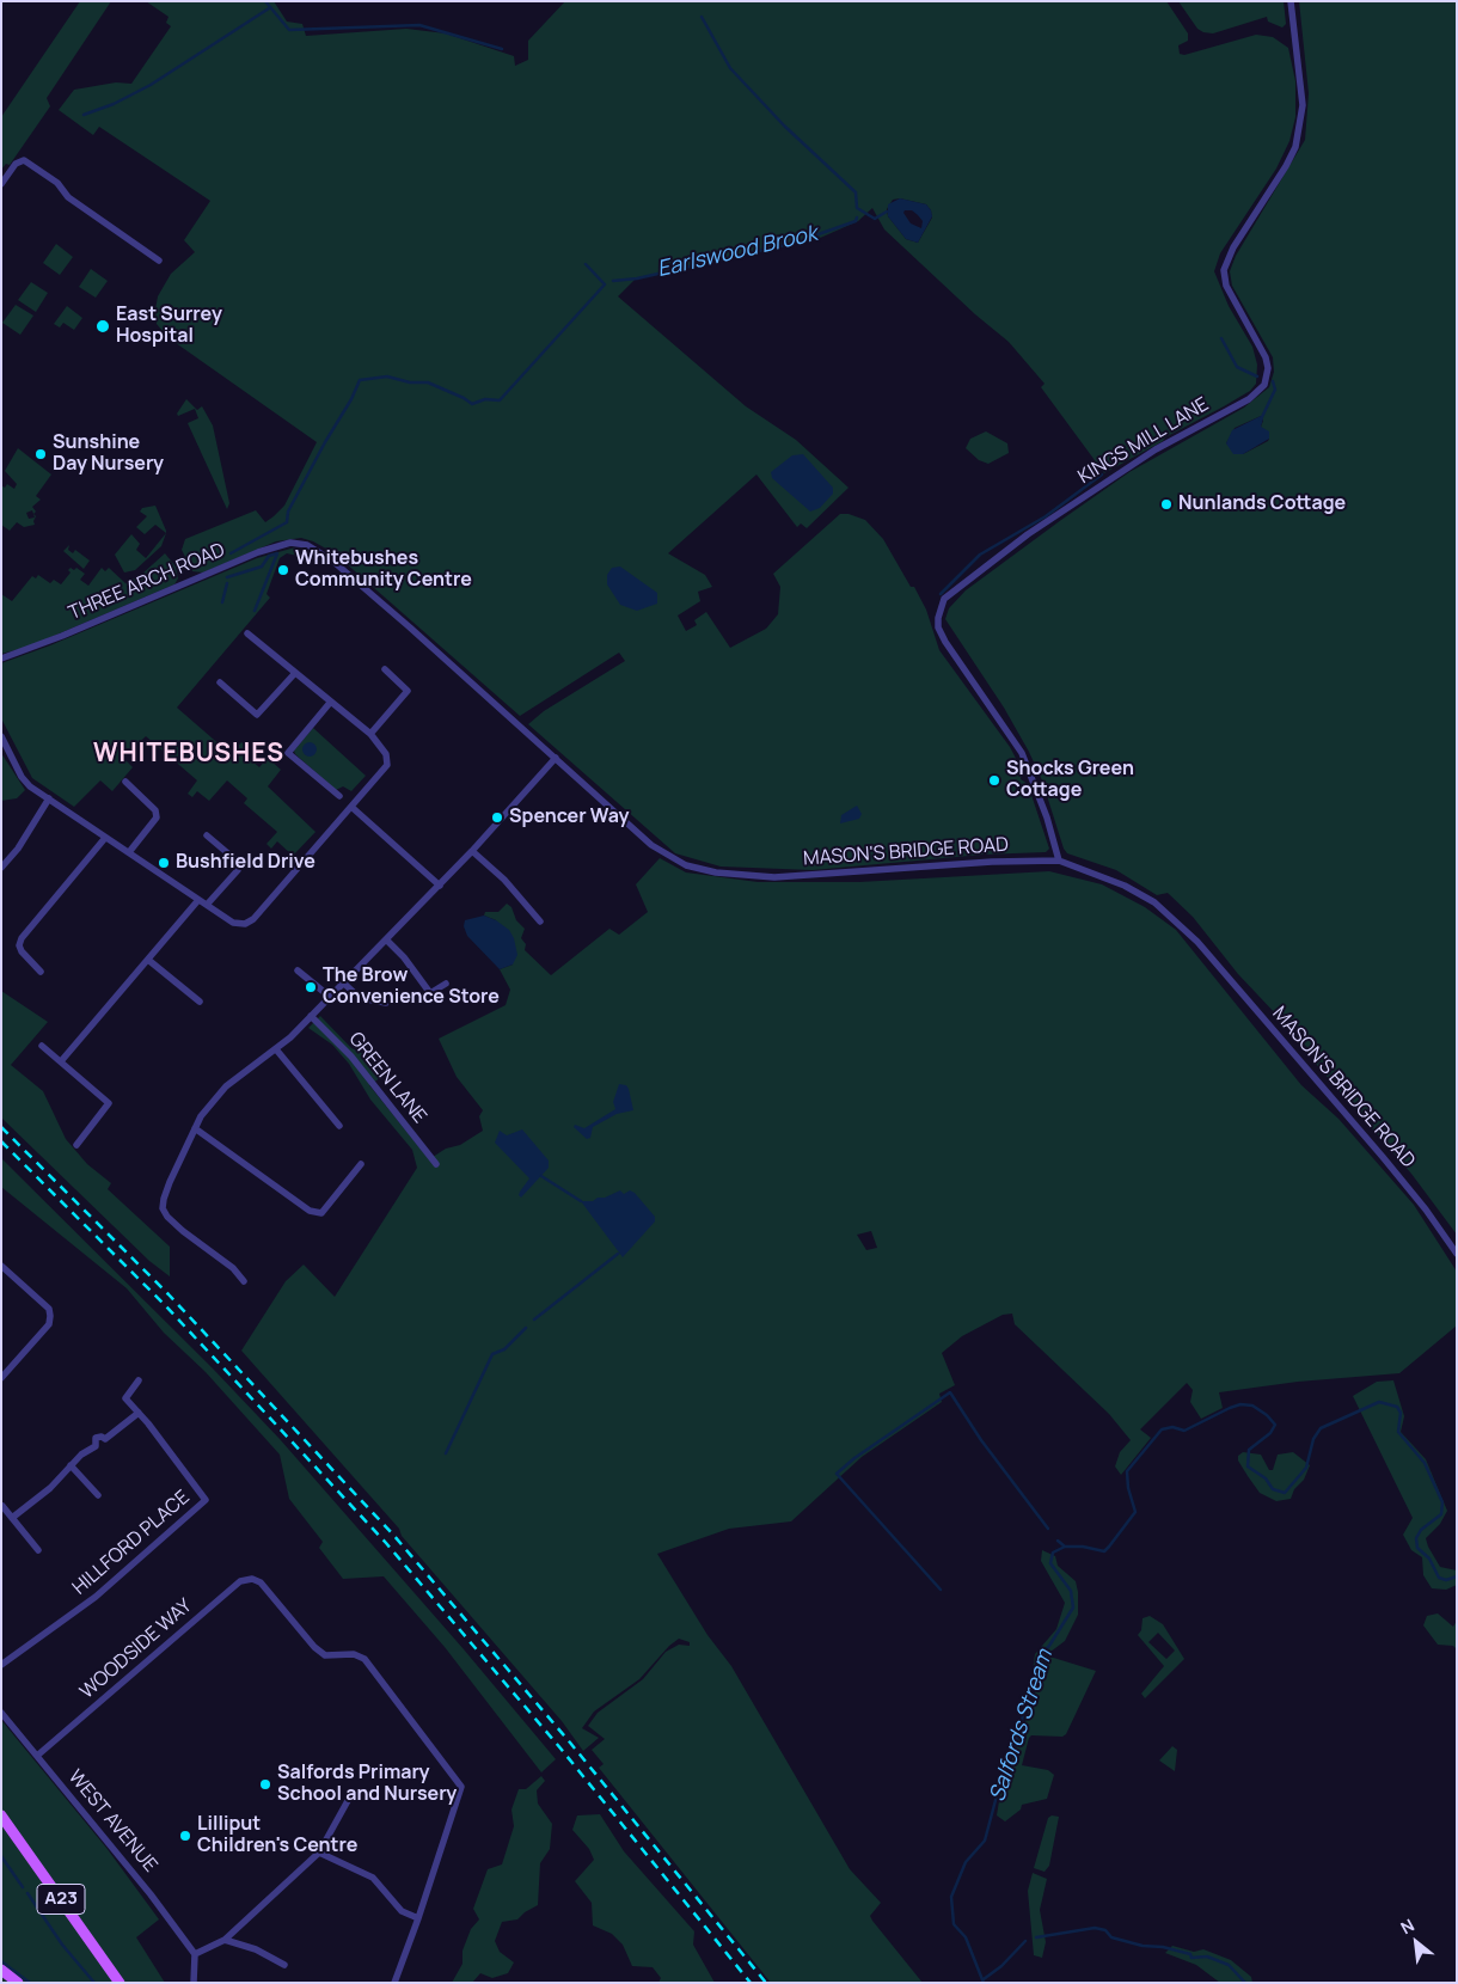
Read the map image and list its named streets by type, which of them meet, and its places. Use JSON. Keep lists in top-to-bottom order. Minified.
{"streets":{"main road":["A23"],"street":["KINGS MILL LANE","THREE ARCH ROAD","MASON'S BRIDGE ROAD","GREEN LANE","HILLFORD PLACE","WOODSIDE WAY","WEST AVENUE"]},"crossings":[["KINGS MILL LANE","MASON'S BRIDGE ROAD"],["THREE ARCH ROAD","MASON'S BRIDGE ROAD"],["WOODSIDE WAY","WEST AVENUE"]],"districts":["WHITEBUSHES"],"water":["Earlswood Brook","Salfords Stream"],"places":["East Surrey Hospital","Sunshine Day Nursery","Nunlands Cottage","Whitebushes Community Centre","Shocks Green Cottage","Spencer Way","Bushfield Drive","The Brow Convenience Store","Salfords Primary School and Nursery","Lilliput Children's Centre"],"north":"top left"}
